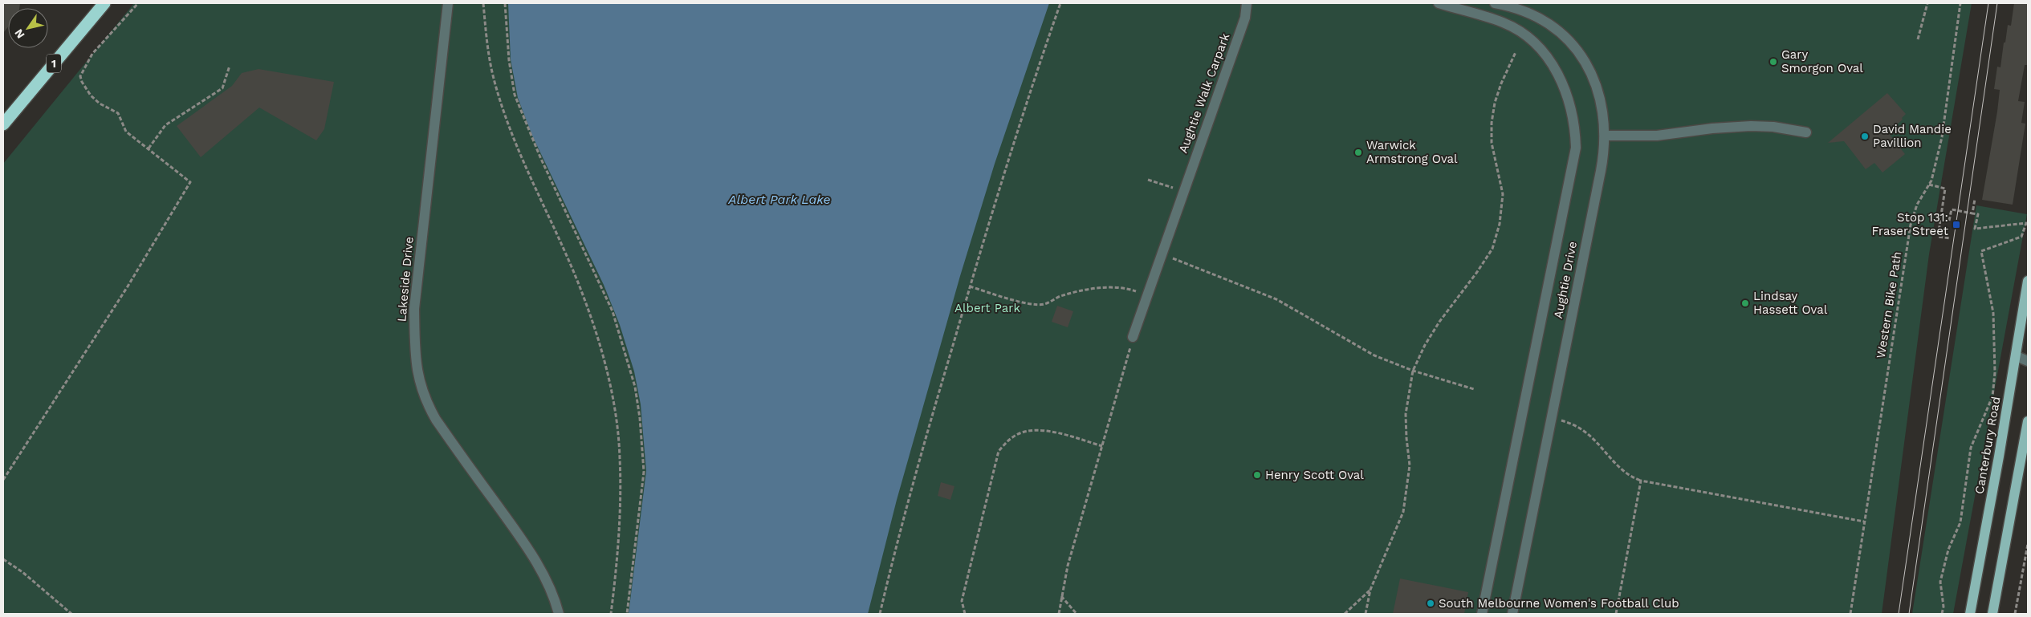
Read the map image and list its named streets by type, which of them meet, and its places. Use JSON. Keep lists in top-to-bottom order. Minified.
{"streets":{"highway":["1"],"main road":["Canterbury Road"],"street":["Aughtie Walk Carpark","Lakeside Drive","Aughtie Drive"],"path":["Western Bike Path"]},"water":["Albert Park Lake"],"parks":["Albert Park"],"places":{"other":["Gary Smorgon Oval","David Mandie Pavillion","Warwick Armstrong Oval","Lindsay Hassett Oval","Henry Scott Oval","South Melbourne Women's Football Club"],"transit":["Stop 131: Fraser Street"]},"north":"bottom left"}
